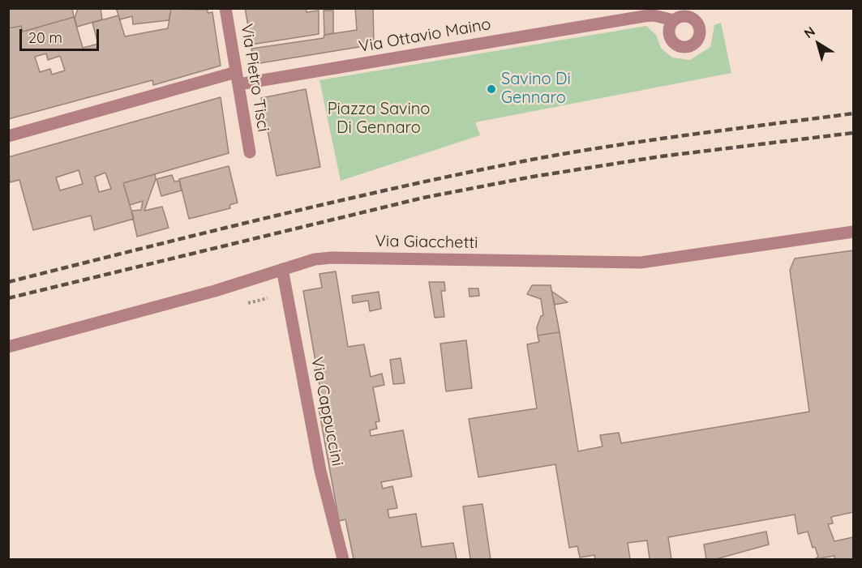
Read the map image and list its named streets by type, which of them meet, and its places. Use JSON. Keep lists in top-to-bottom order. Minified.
{"streets":{"street":["Via Ottavio Maino","Via Pietro Tisci","Via Giacchetti","Via Cappuccini"]},"crossings":[["Via Ottavio Maino","Via Pietro Tisci"],["Via Giacchetti","Via Cappuccini"]],"parks":["Piazza Savino Di Gennaro"],"places":["Savino Di Gennaro"],"scale_bar":"20 m","north":"top left"}
